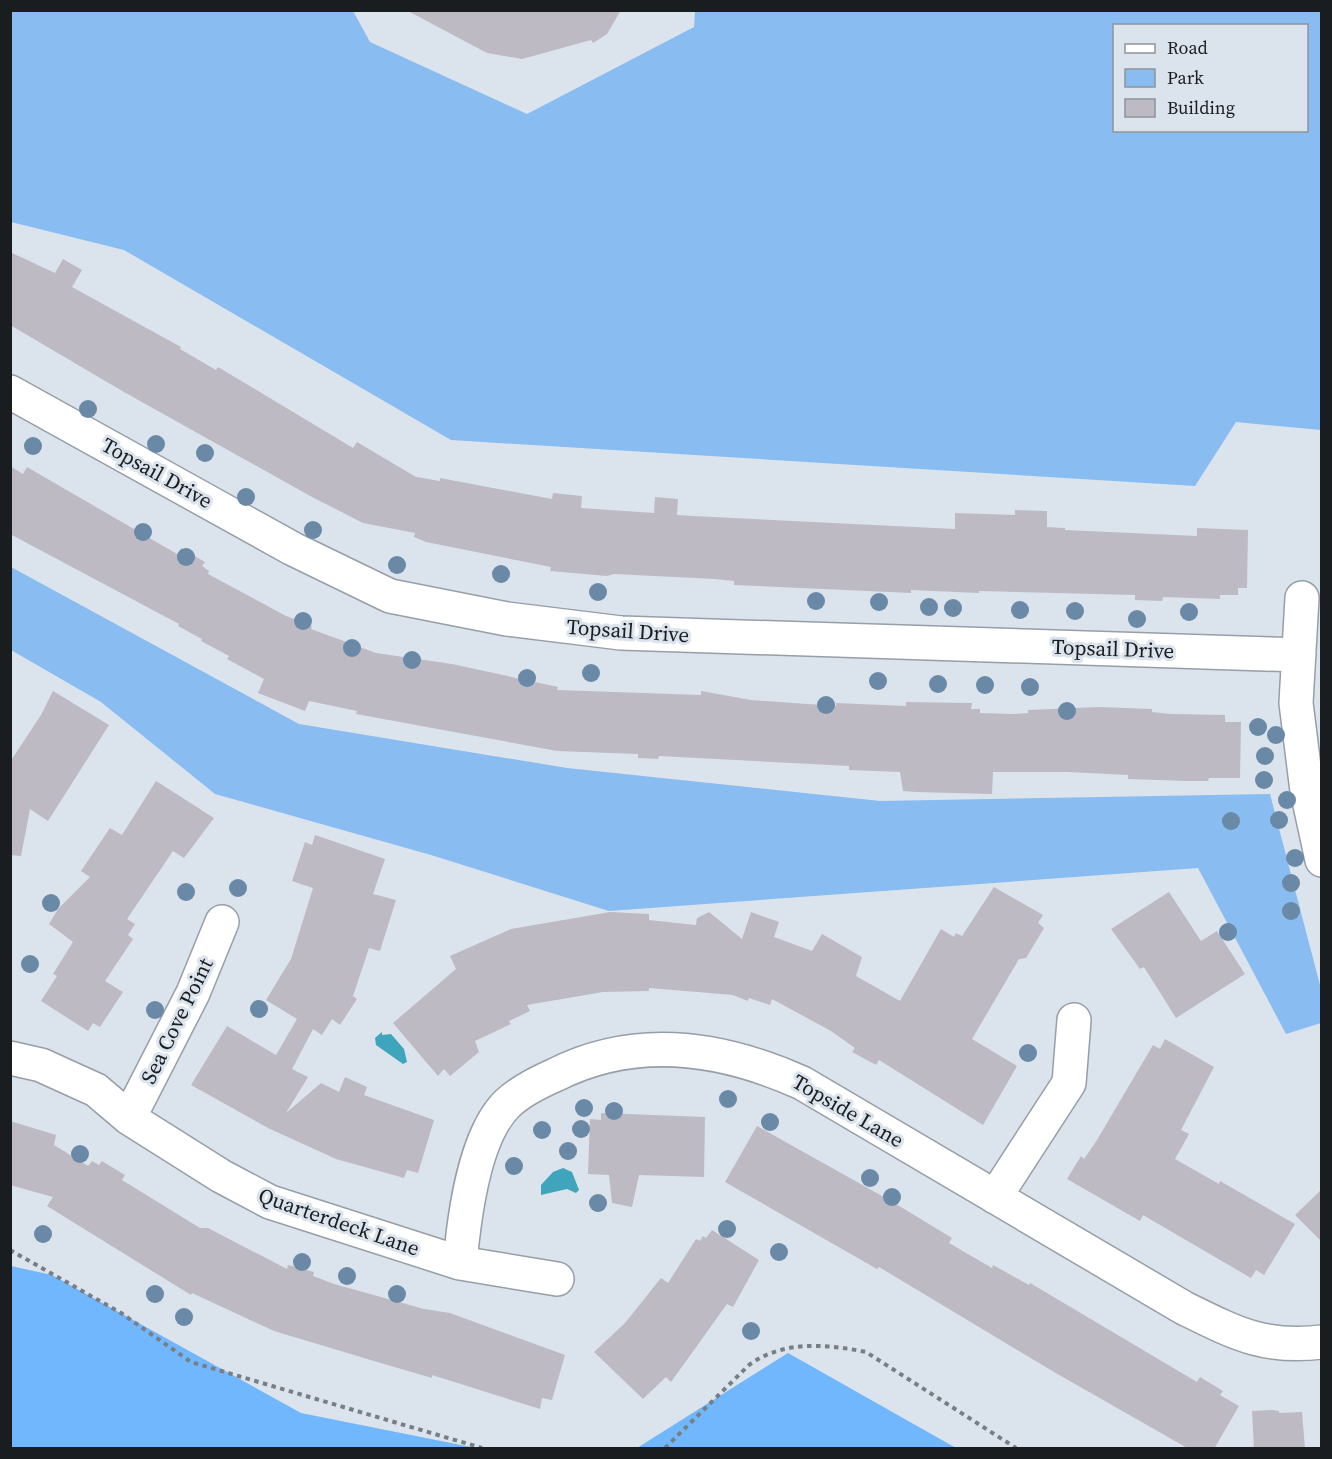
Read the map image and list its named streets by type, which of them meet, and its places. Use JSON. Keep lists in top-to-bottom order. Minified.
{"streets":{"street":["Topsail Drive","Sea Cove Point","Topside Lane","Quarterdeck Lane"]},"crossings":[["Sea Cove Point","Quarterdeck Lane"],["Topside Lane","Quarterdeck Lane"]],"legend":["Road","Park","Building"]}
